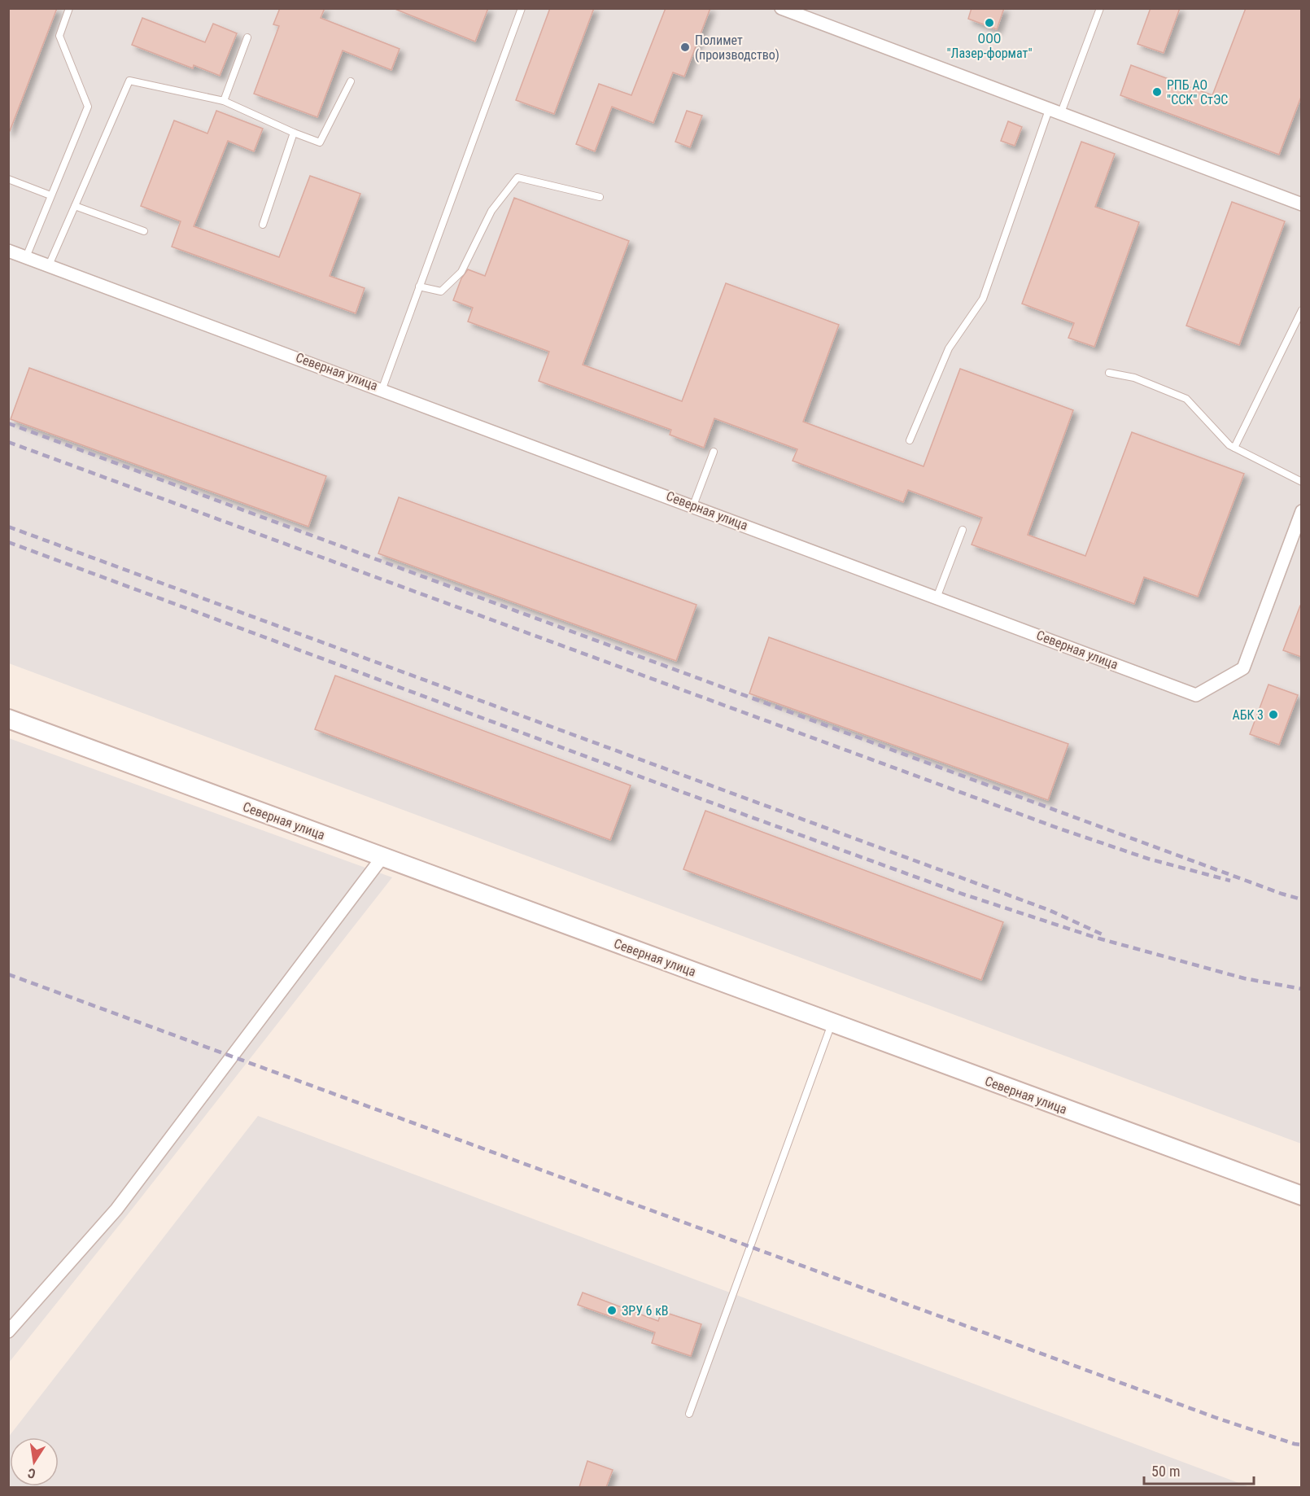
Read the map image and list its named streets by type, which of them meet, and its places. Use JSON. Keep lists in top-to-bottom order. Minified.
{"streets":{"main road":["Северная улица"]},"places":["ООО \"Лазер-формат\"","Полимет (производство)","РПБ АО \"ССК\" СтЭС","АБК 3","ЗРУ 6 кВ"],"scale_bar":"50 m","north":"bottom"}
